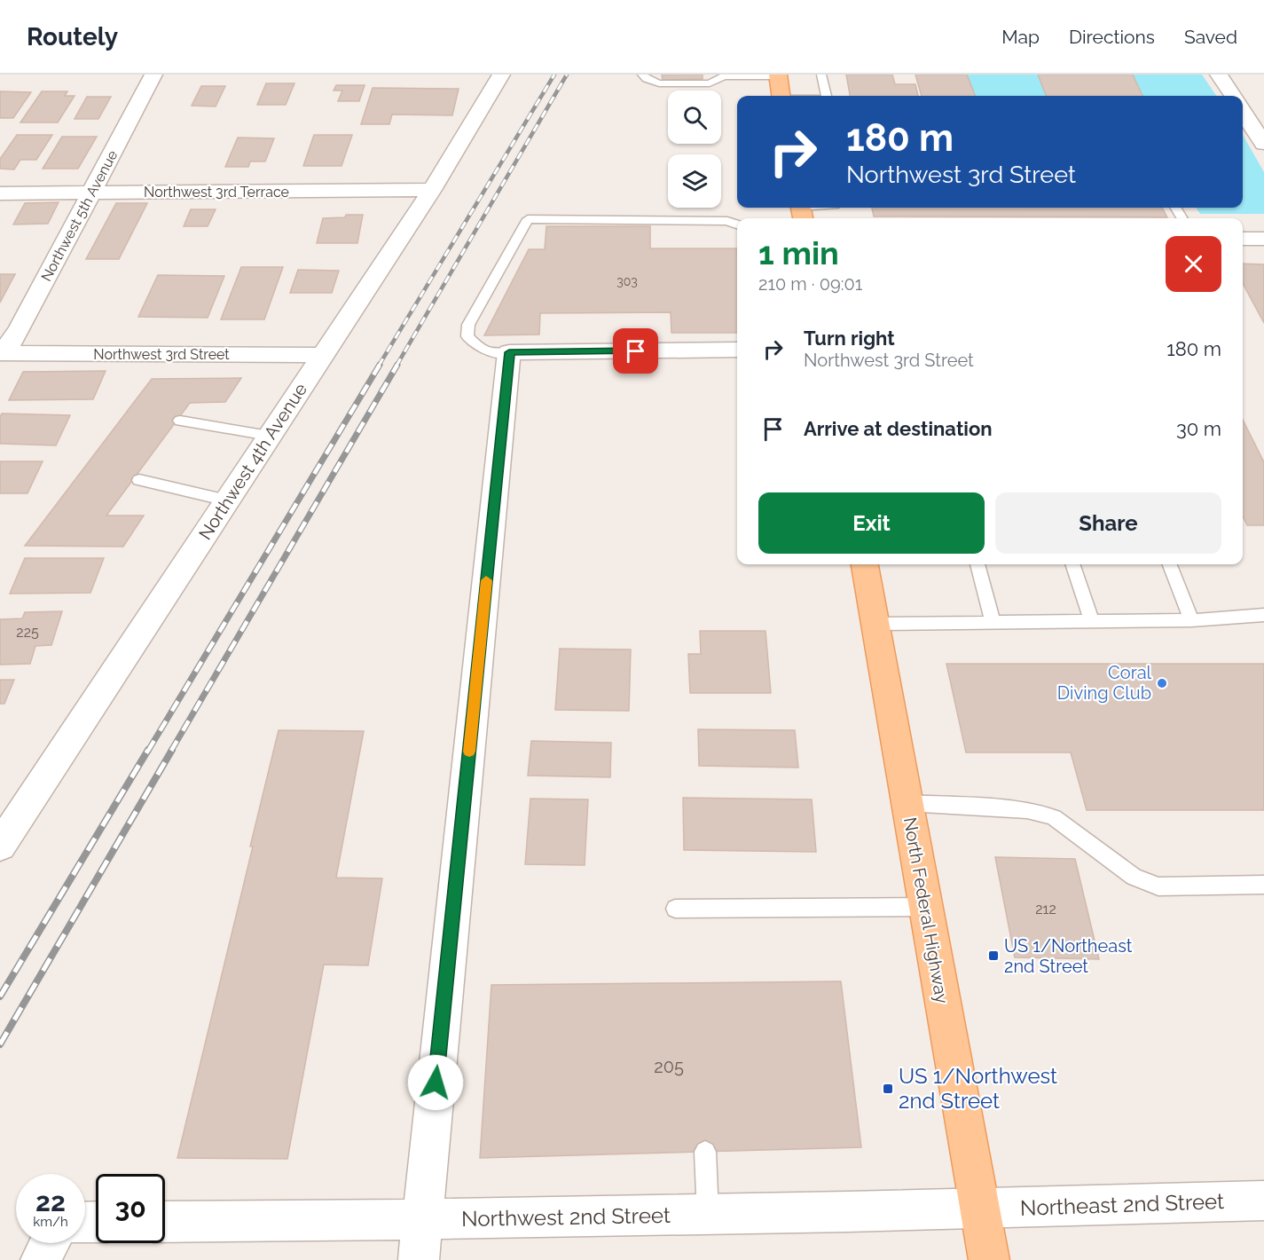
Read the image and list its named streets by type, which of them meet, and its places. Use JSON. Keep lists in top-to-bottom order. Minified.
{"streets":{"main road":["North Federal Highway"],"street":["Northwest 3rd Terrace","Northwest 5th Avenue","Northwest 3rd Street","Northwest 4th Avenue","Northeast 2nd Street","Northwest 2nd Street"]},"crossings":[["Northwest 3rd Terrace","Northwest 5th Avenue"],["Northwest 3rd Terrace","Northwest 4th Avenue"],["Northwest 5th Avenue","Northwest 3rd Street"],["Northwest 3rd Street","Northwest 4th Avenue"],["North Federal Highway","Northeast 2nd Street"],["North Federal Highway","Northwest 2nd Street"],["Northeast 2nd Street","Northwest 2nd Street"]],"places":{"other":["Coral Diving Club"],"transit":["US 1/Northeast 2nd Street","US 1/Northwest 2nd Street"]},"house_numbers":["303","225","212","205"],"page":{"header":"Routely","nav":["Map","Directions","Saved"],"turn":["180 m","Northwest 3rd Street"],"heading":["1 min","210 m · 09:01"],"list":[{"name":"Turn right","note":"Northwest 3rd Street","value":"180 m"},{"name":"Arrive at destination","value":"30 m"}],"buttons":["Exit","Share"],"speed":"22 km/h","limit":"30"}}
